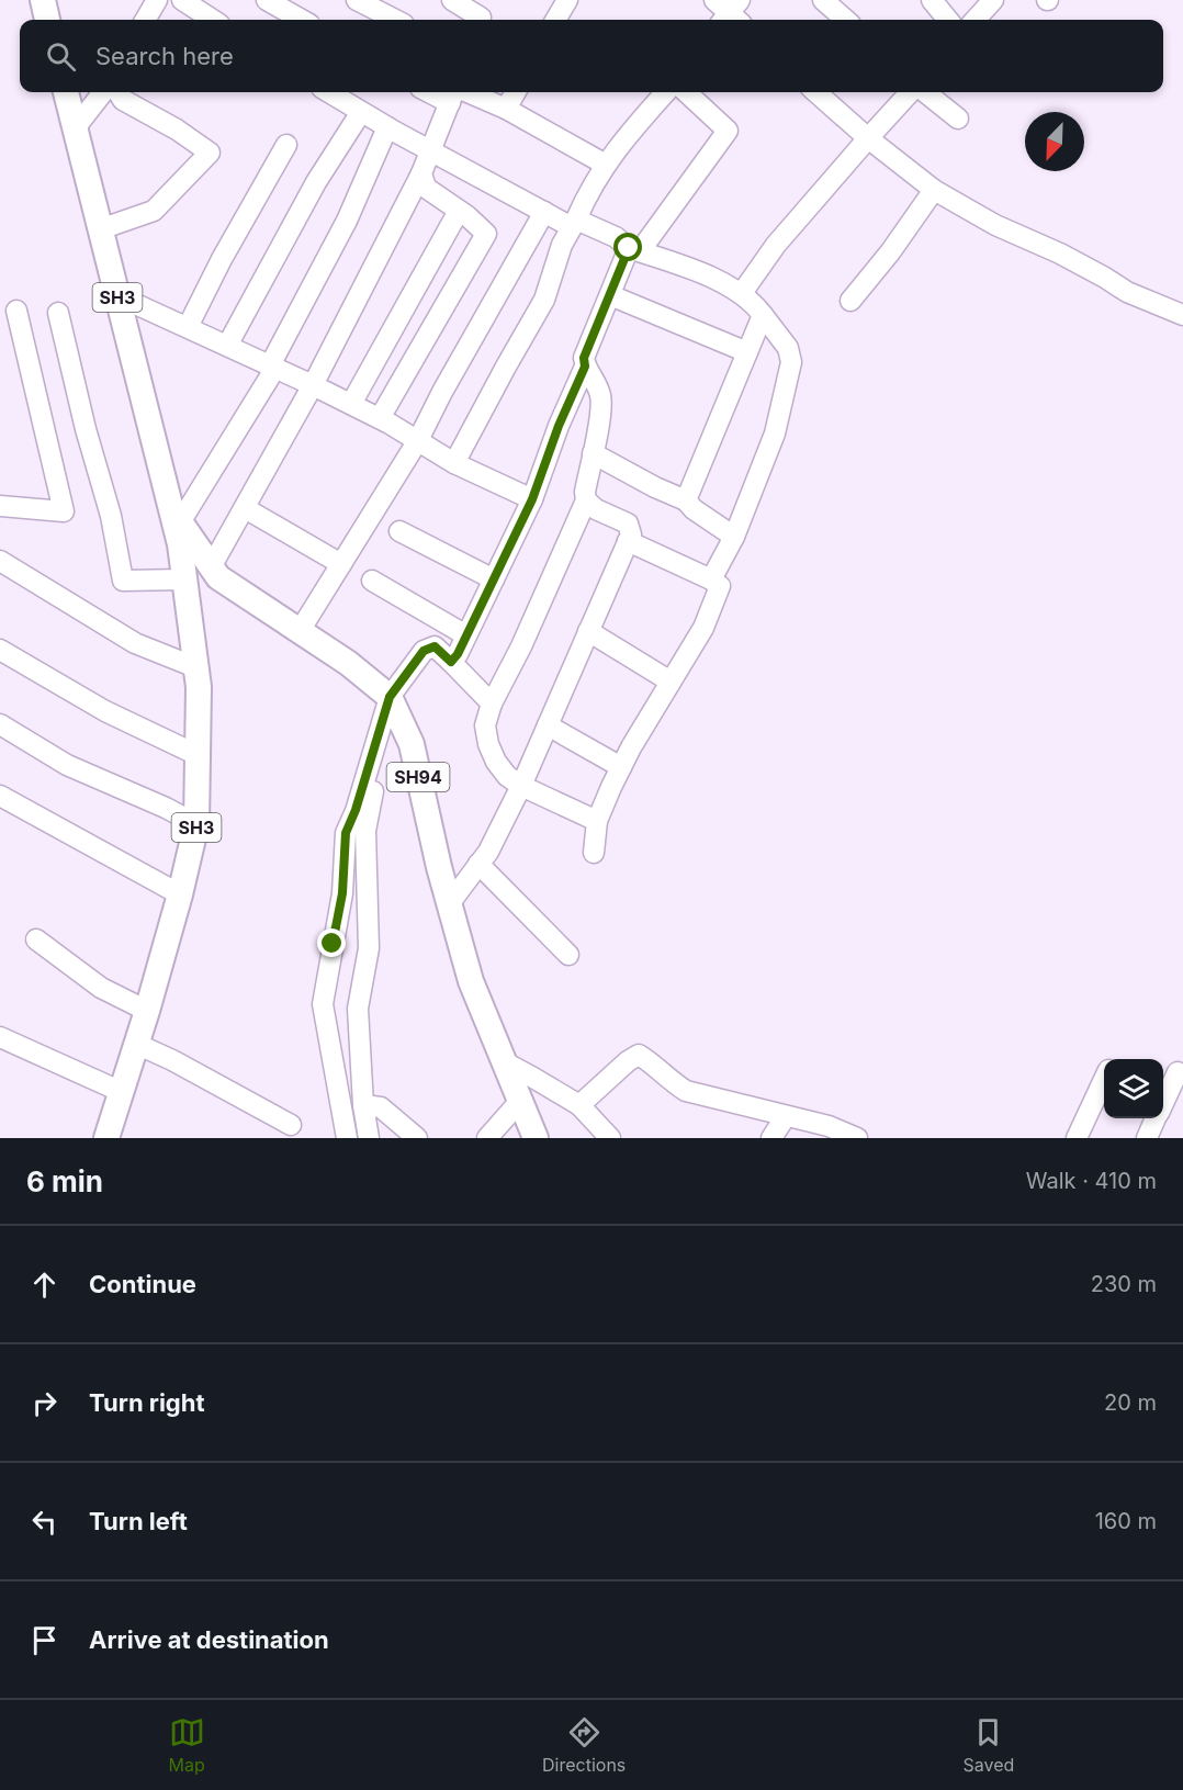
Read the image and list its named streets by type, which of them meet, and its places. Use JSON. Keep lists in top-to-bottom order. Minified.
{"streets":{"main road":["SH3","SH94"]},"crossings":[["SH3","SH94"]],"north":"bottom left","page":{"search":"Search here","heading":["6 min","Walk · 410 m"],"list":[["Continue","230 m"],["Turn right","20 m"],["Turn left","160 m"],"Arrive at destination"],"nav":["Map","Directions","Saved"]}}
